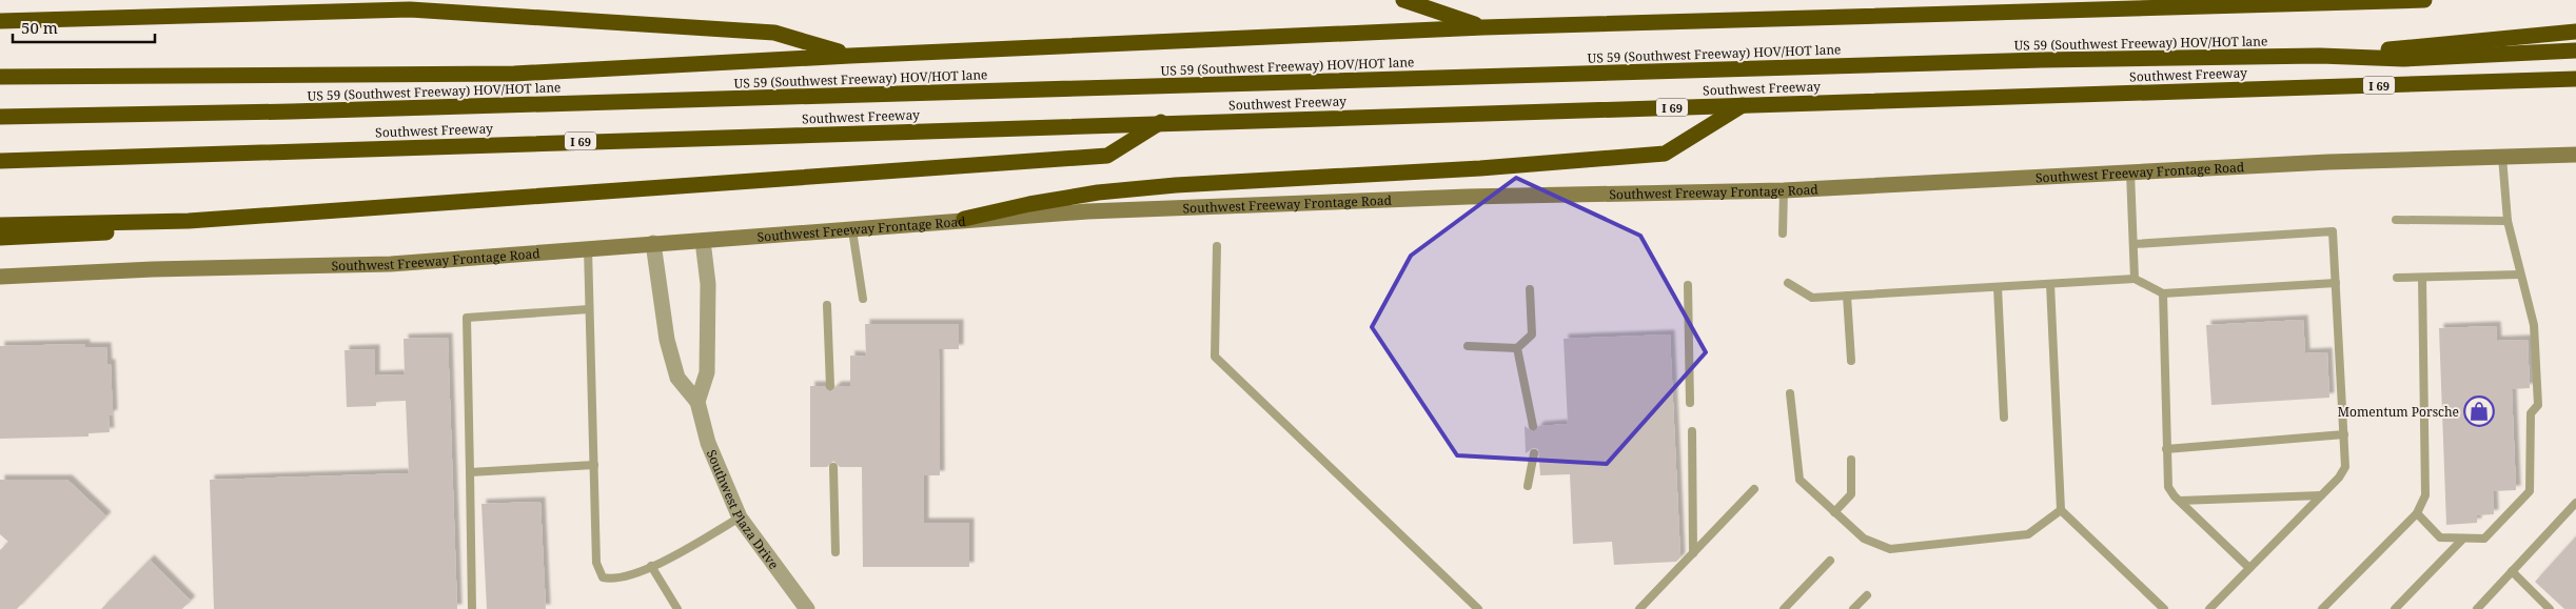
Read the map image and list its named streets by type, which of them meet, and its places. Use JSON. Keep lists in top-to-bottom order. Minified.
{"streets":{"highway":["US 59 (Southwest Freeway) HOV/HOT lane","Southwest Freeway","I 69"],"main road":["Southwest Freeway Frontage Road"],"street":["Southwest Plaza Drive"]},"crossings":[["Southwest Freeway Frontage Road","Southwest Plaza Drive"]],"places":{"shop":["Momentum Porsche"]},"scale_bar":"50 m"}
